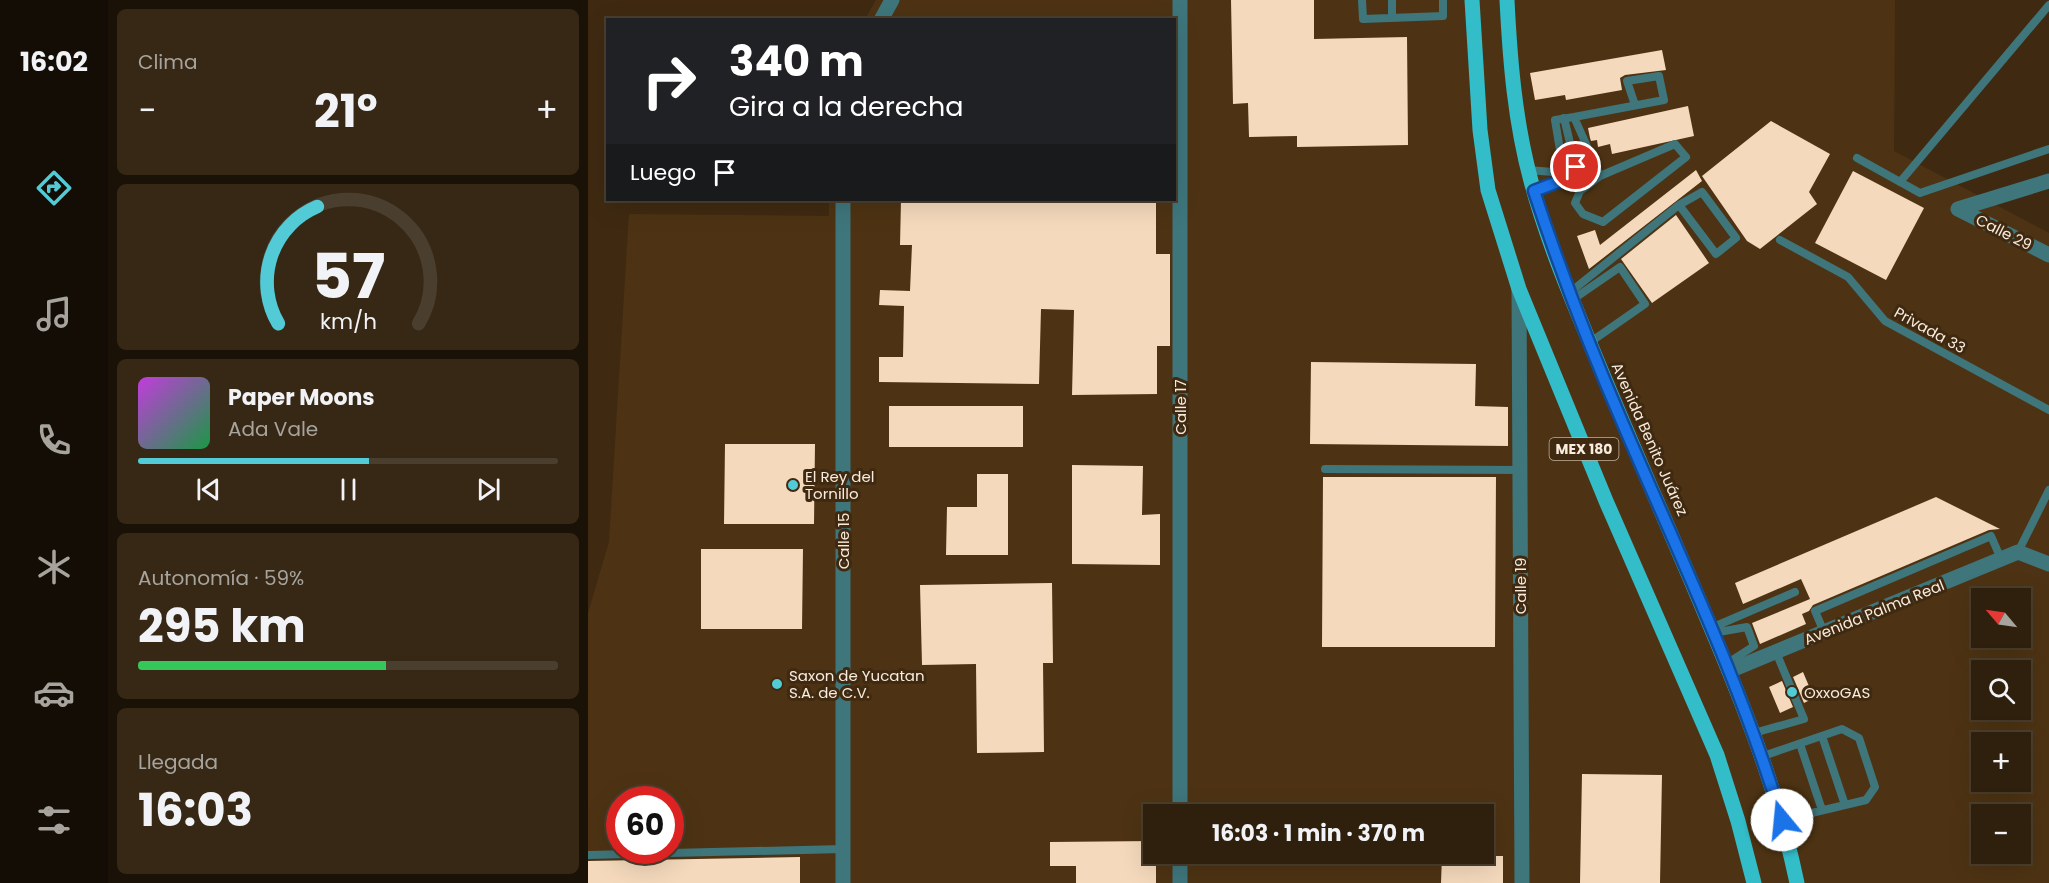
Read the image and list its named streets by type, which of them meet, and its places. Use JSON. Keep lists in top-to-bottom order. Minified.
{"streets":{"main road":["Avenida Benito Juárez","MEX 180"],"street":["Calle 29","Calle 17","Calle 15","Calle 19","Avenida Palma Real"],"lane":["Privada 33"]},"crossings":[["Avenida Benito Juárez","Avenida Palma Real"],["MEX 180","Calle 19"]],"places":["El Rey del Tornillo","Saxon de Yucatan S.A. de C.V.","OxxoGAS"],"north":"top left","page":{"tabs":"16:02","tile":["Clima",["Autonomía · 59%","295 km"],["Llegada","16:03"]],"turn":["340 m","Gira a la derecha"],"heat":["−","21°","+"],"then":"Luego","song":["Paper Moons","Ada Vale"],"map_buttons":["+","−"],"limit":"60","trip":"16:03 · 1 min · 370 m","gauge":["57","km/h"]}}
